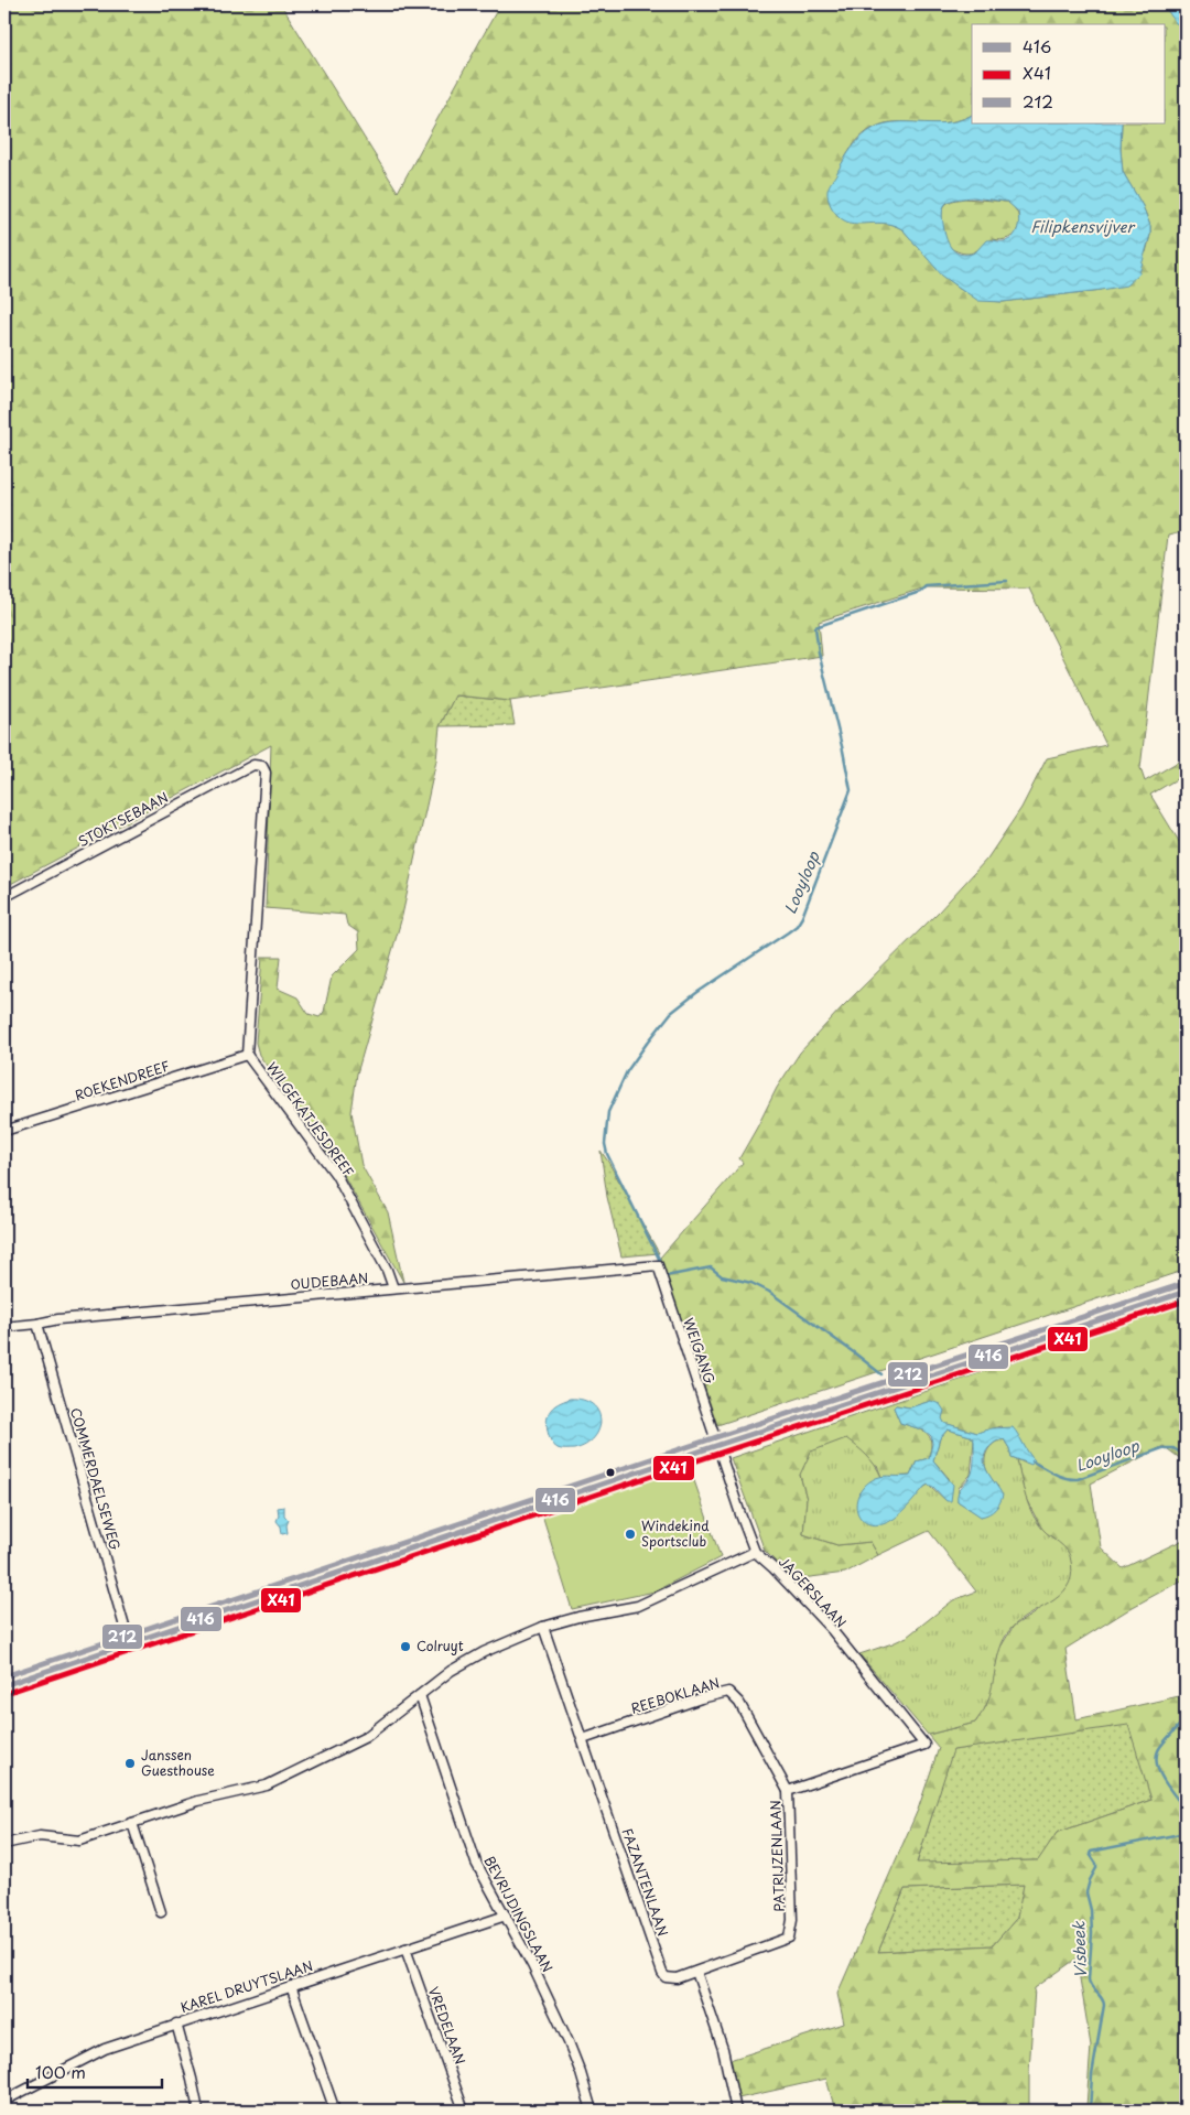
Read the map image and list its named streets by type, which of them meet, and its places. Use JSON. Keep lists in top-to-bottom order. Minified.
{"streets":{"street":["STOKTSEBAAN","ROEKENDREEF","WILGEKATJESDREEF","OUDEBAAN","WEIGANG","COMMERDAELSEWEG","JAGERSLAAN","REEBOKLAAN","PATRIJZENLAAN","FAZANTENLAAN","BEVRIJDINGSLAAN","KAREL DRUYTSLAAN","VREDELAAN"]},"crossings":[["STOKTSEBAAN","ROEKENDREEF"],["STOKTSEBAAN","WILGEKATJESDREEF"],["ROEKENDREEF","WILGEKATJESDREEF"],["WILGEKATJESDREEF","OUDEBAAN"],["OUDEBAAN","WEIGANG"],["OUDEBAAN","COMMERDAELSEWEG"],["WEIGANG","JAGERSLAAN"],["JAGERSLAAN","PATRIJZENLAAN"],["REEBOKLAAN","PATRIJZENLAAN"],["REEBOKLAAN","FAZANTENLAAN"],["PATRIJZENLAAN","FAZANTENLAAN"],["BEVRIJDINGSLAAN","KAREL DRUYTSLAAN"],["KAREL DRUYTSLAAN","VREDELAAN"]],"water":["Filipkensvijver","Looyloop","Visbeek"],"places":["Windekind Sportsclub","Colruyt","Janssen Guesthouse"],"lines":["transit line 212","transit line 416","transit line X41"],"legend":["416","X41","212"],"scale_bar":"100 m"}
